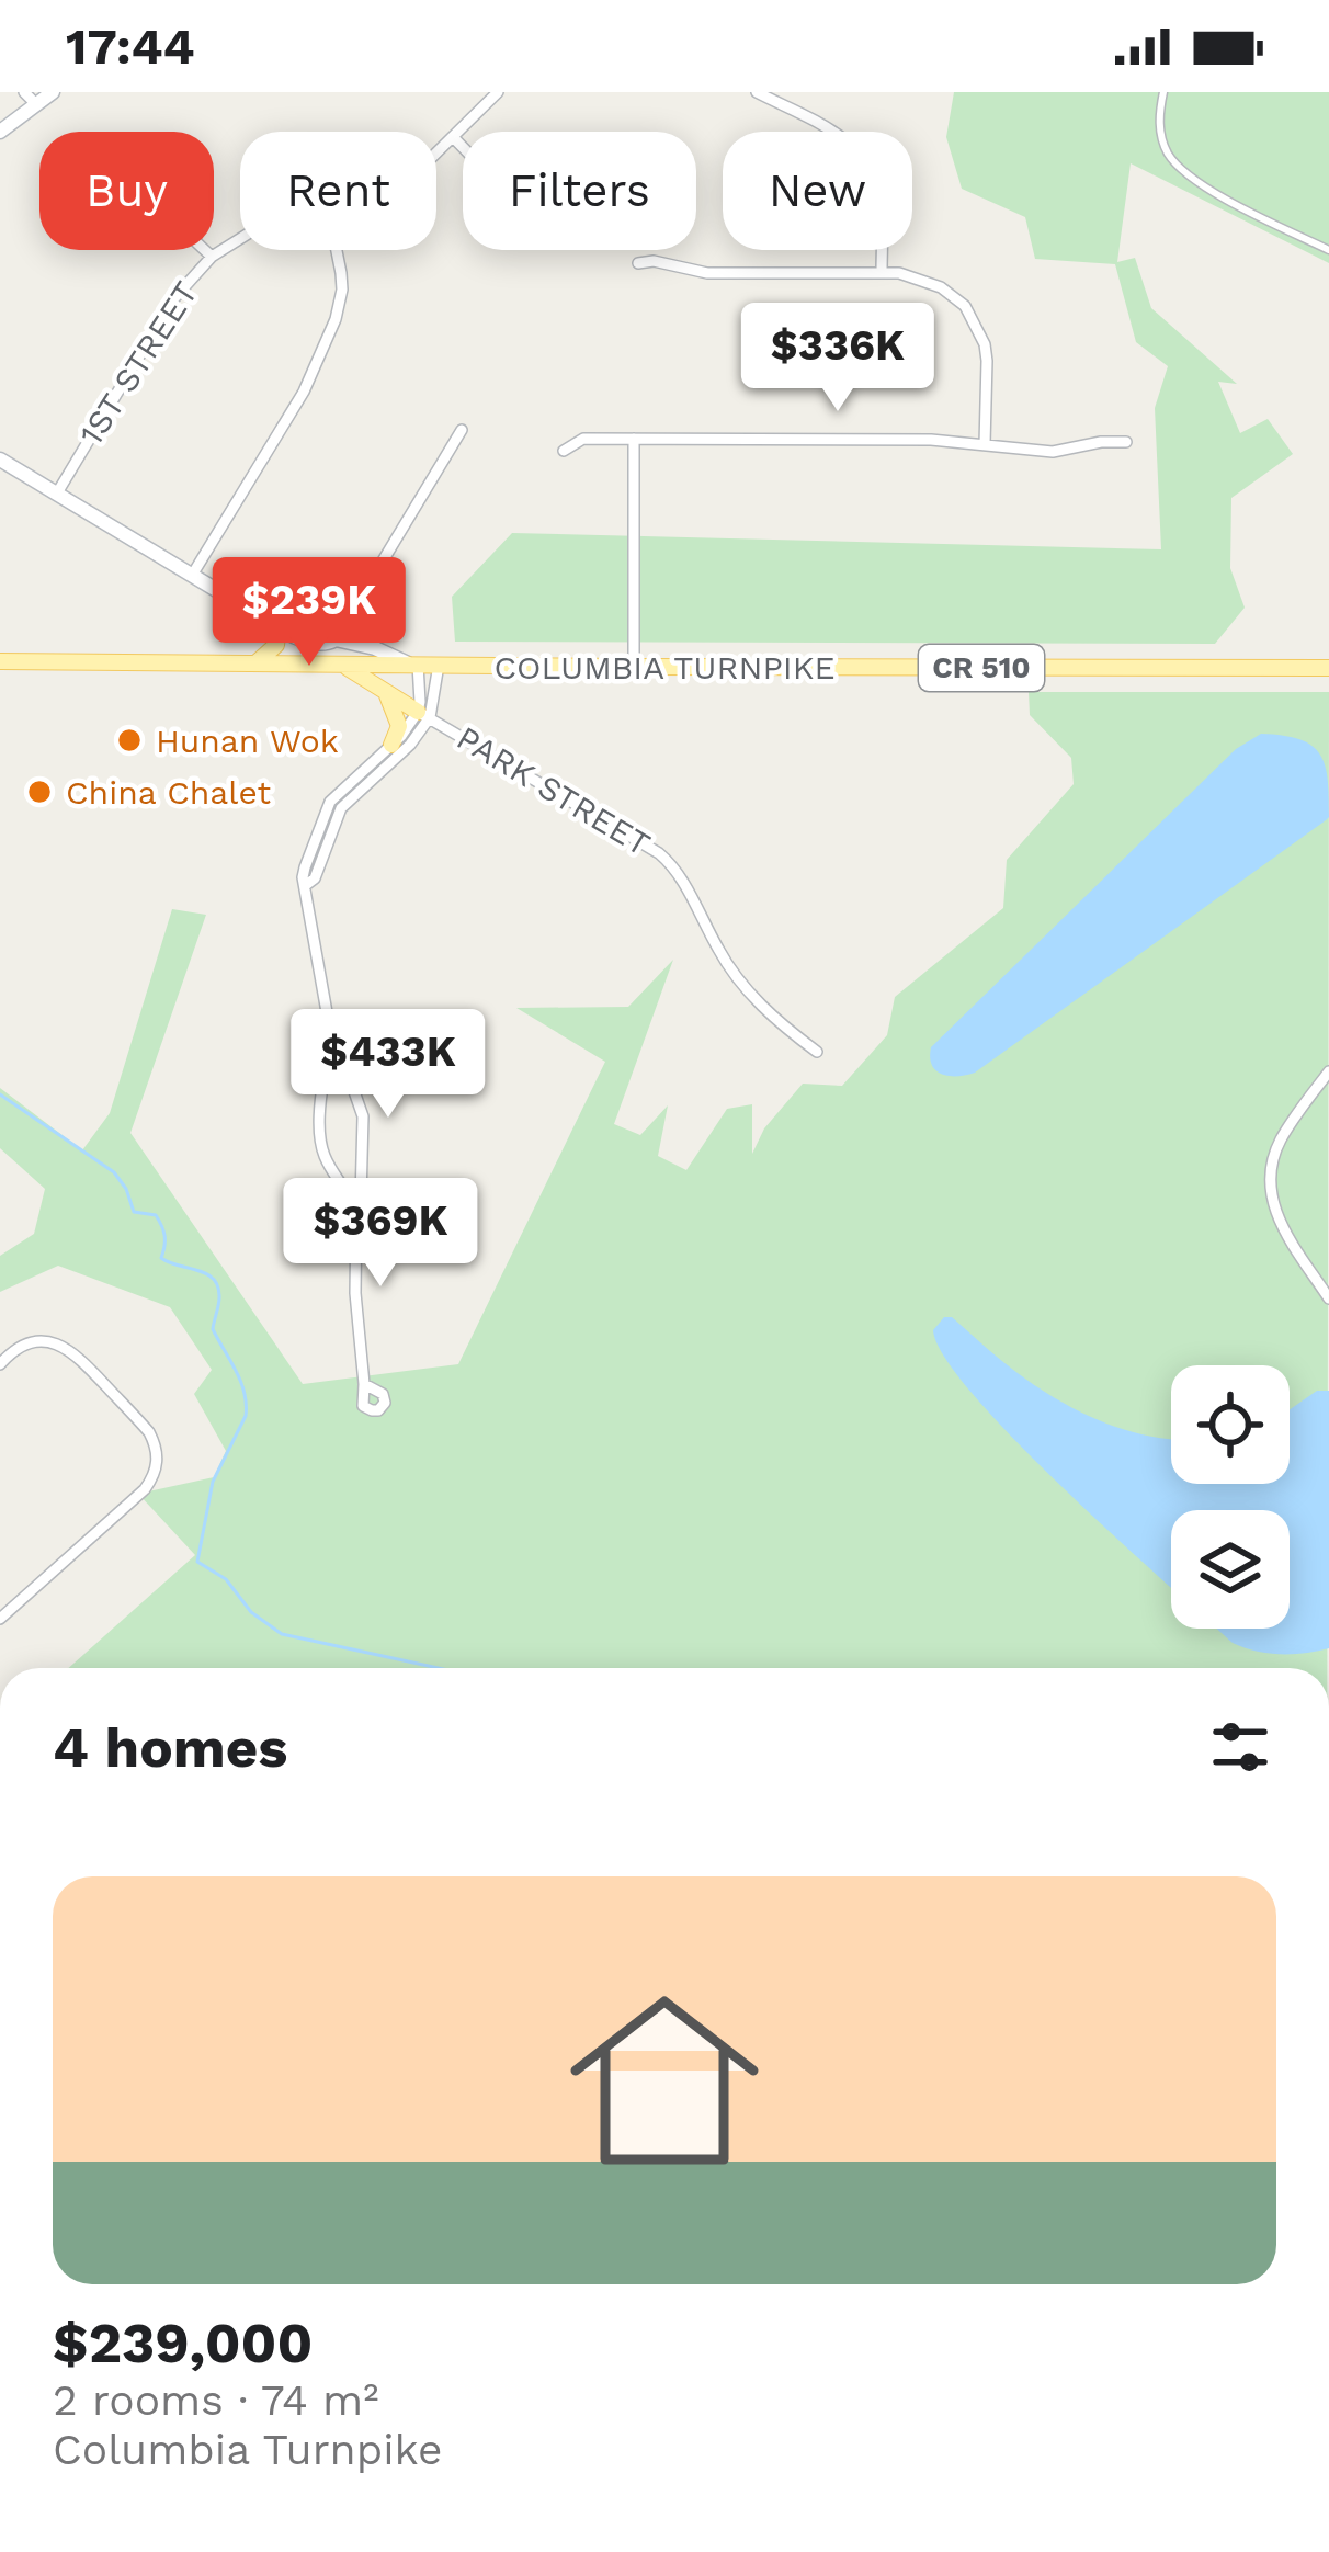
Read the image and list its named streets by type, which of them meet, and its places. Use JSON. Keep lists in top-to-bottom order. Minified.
{"streets":{"main road":["COLUMBIA TURNPIKE","CR 510"],"street":["1ST STREET","PARK STREET"]},"crossings":[["COLUMBIA TURNPIKE","PARK STREET"]],"places":["Hunan Wok","China Chalet"],"page":{"status":"17:44","chip":["Buy","Rent","Filters","New"],"price":["$336K","$239K","$433K","$369K"],"heading":"4 homes","list":[{"name":"$239,000","note":"2 rooms · 74 m² · Columbia Turnpike"}]}}
